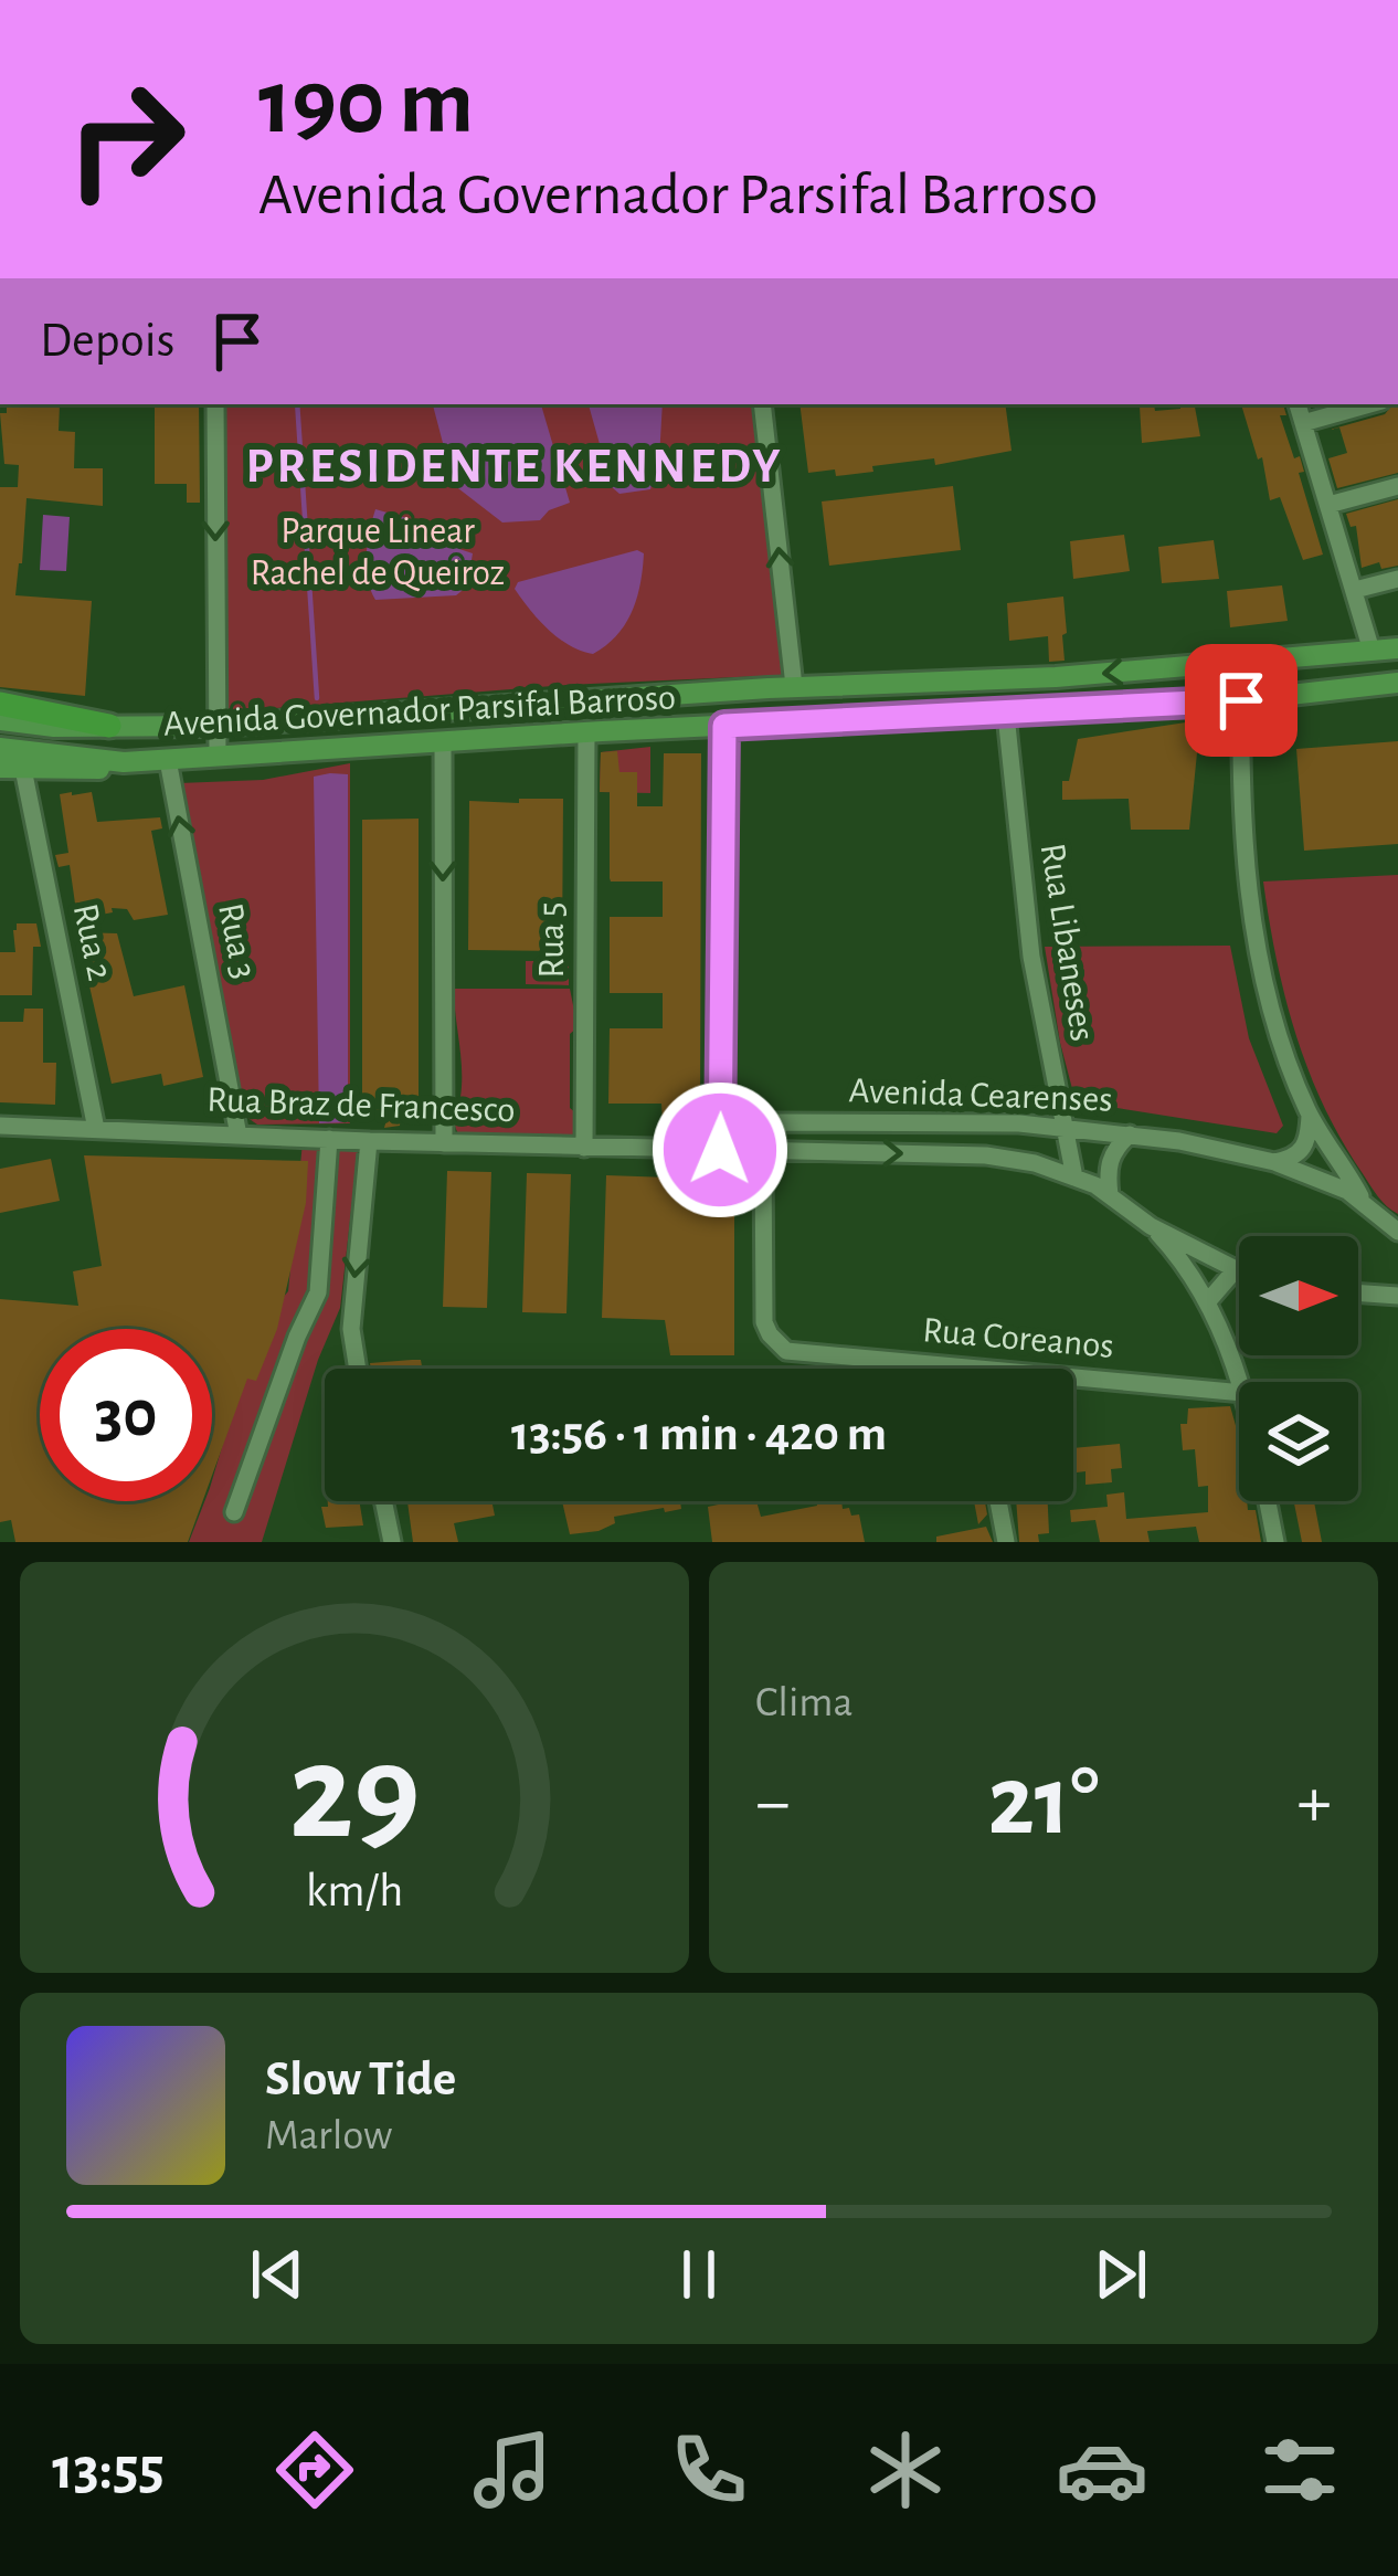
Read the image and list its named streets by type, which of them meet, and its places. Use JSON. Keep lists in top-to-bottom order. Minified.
{"streets":{"main road":["Avenida Governador Parsifal Barroso"],"street":["Rua 5","Rua 3","Rua 2","Rua Libaneses","Avenida Cearenses","Rua Braz de Francesco","Rua Coreanos"]},"crossings":[["Avenida Governador Parsifal Barroso","Rua 5"],["Avenida Governador Parsifal Barroso","Rua 3"],["Avenida Governador Parsifal Barroso","Rua Libaneses"],["Rua 5","Rua Braz de Francesco"],["Rua 3","Rua Braz de Francesco"],["Rua 2","Rua Braz de Francesco"],["Rua Libaneses","Avenida Cearenses"],["Avenida Cearenses","Rua Braz de Francesco"],["Avenida Cearenses","Rua Coreanos"]],"one_way":["Rua 3"],"districts":["PRESIDENTE KENNEDY"],"parks":["Parque Linear Rachel de Queiroz"],"north":"right","page":{"turn":["190 m","Avenida Governador Parsifal Barroso"],"then":"Depois","limit":"30","trip":"13:56 · 1 min · 420 m","tile":"Clima","heat":["−","21°","+"],"song":["Slow Tide","Marlow"],"tabs":"13:55","gauge":["29","km/h"]}}
